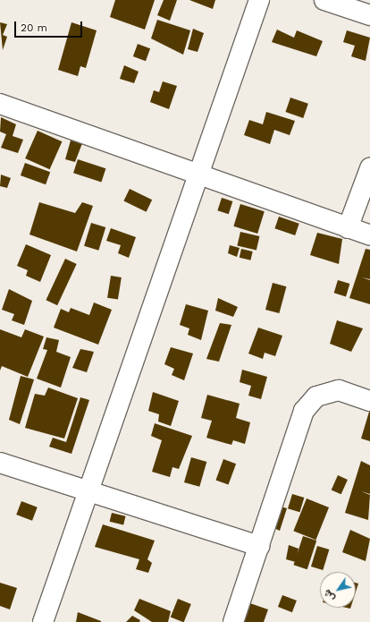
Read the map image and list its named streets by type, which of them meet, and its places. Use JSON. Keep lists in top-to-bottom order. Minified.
{"scale_bar":"20 m","north":"bottom left"}
